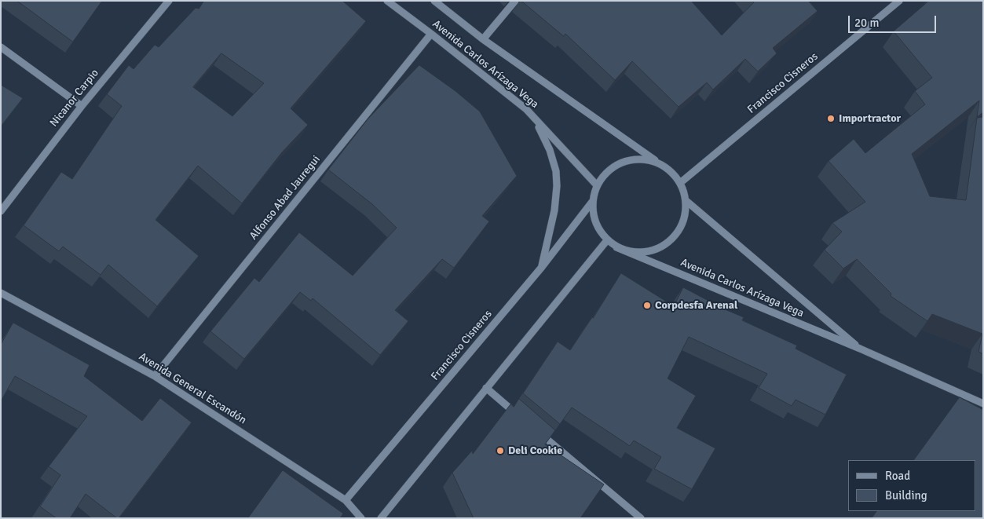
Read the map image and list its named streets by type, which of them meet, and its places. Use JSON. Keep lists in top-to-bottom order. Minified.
{"streets":{"street":["Avenida Carlos Arízaga Vega","Francisco Cisneros","Nicanor Carpio","Alfonso Abad Jauregui","Avenida General Escandón"]},"crossings":[["Avenida Carlos Arízaga Vega","Francisco Cisneros"],["Avenida Carlos Arízaga Vega","Alfonso Abad Jauregui"],["Francisco Cisneros","Avenida General Escandón"],["Alfonso Abad Jauregui","Avenida General Escandón"]],"places":["Importractor","Corpdesfa Arenal","Deli Cookie"],"legend":["Road","Building"],"scale_bar":"20 m"}
